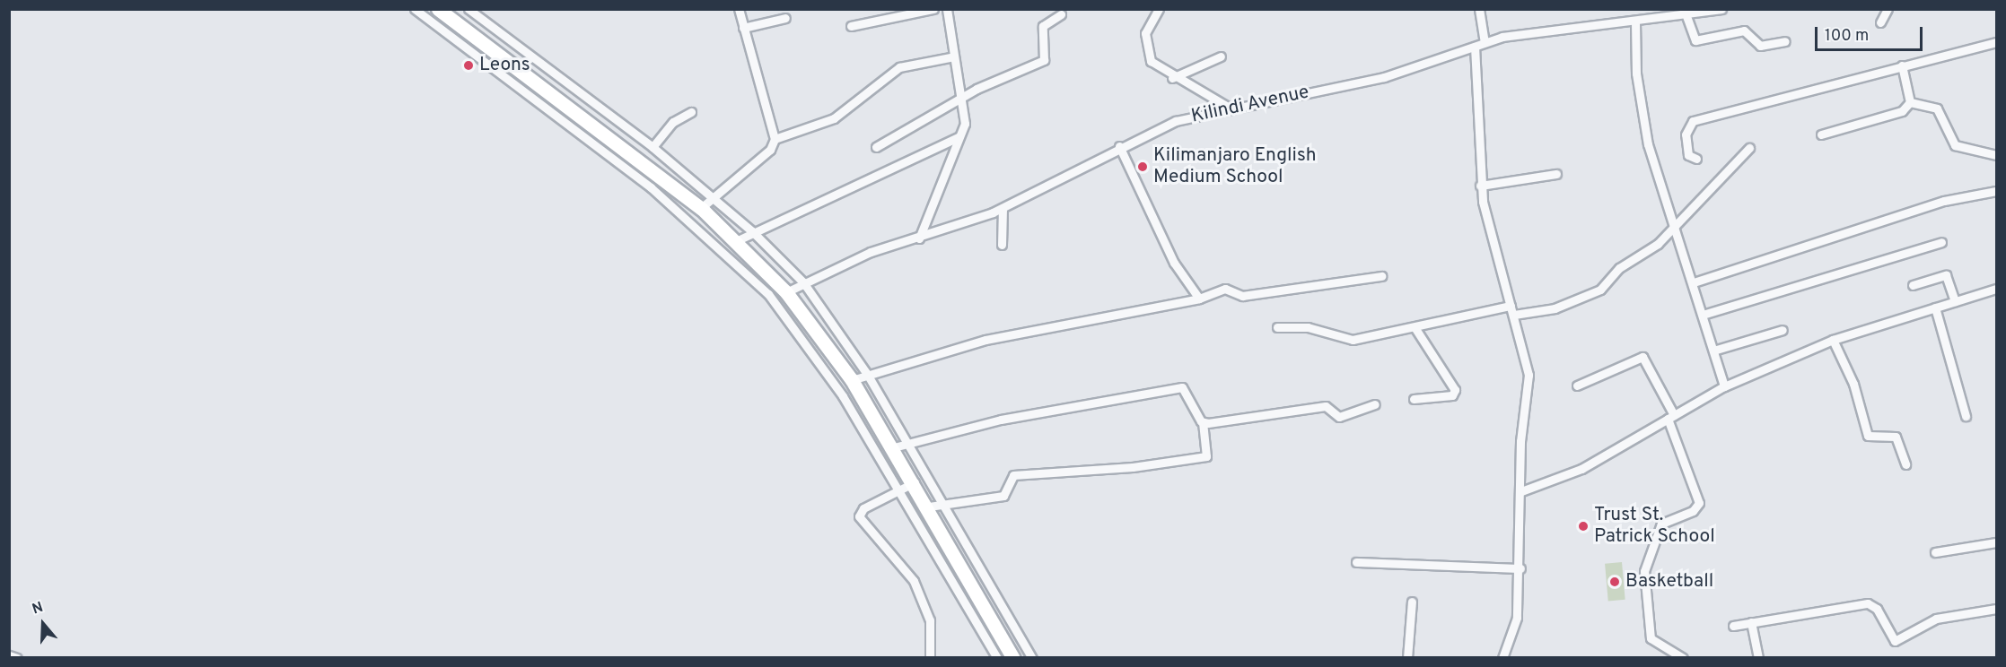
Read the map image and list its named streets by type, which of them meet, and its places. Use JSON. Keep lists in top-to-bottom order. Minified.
{"streets":{"street":["Kilindi Avenue"]},"places":["Leons","Kilimanjaro English Medium School","Trust St. Patrick School","Basketball"],"scale_bar":"100 m","north":"top"}
